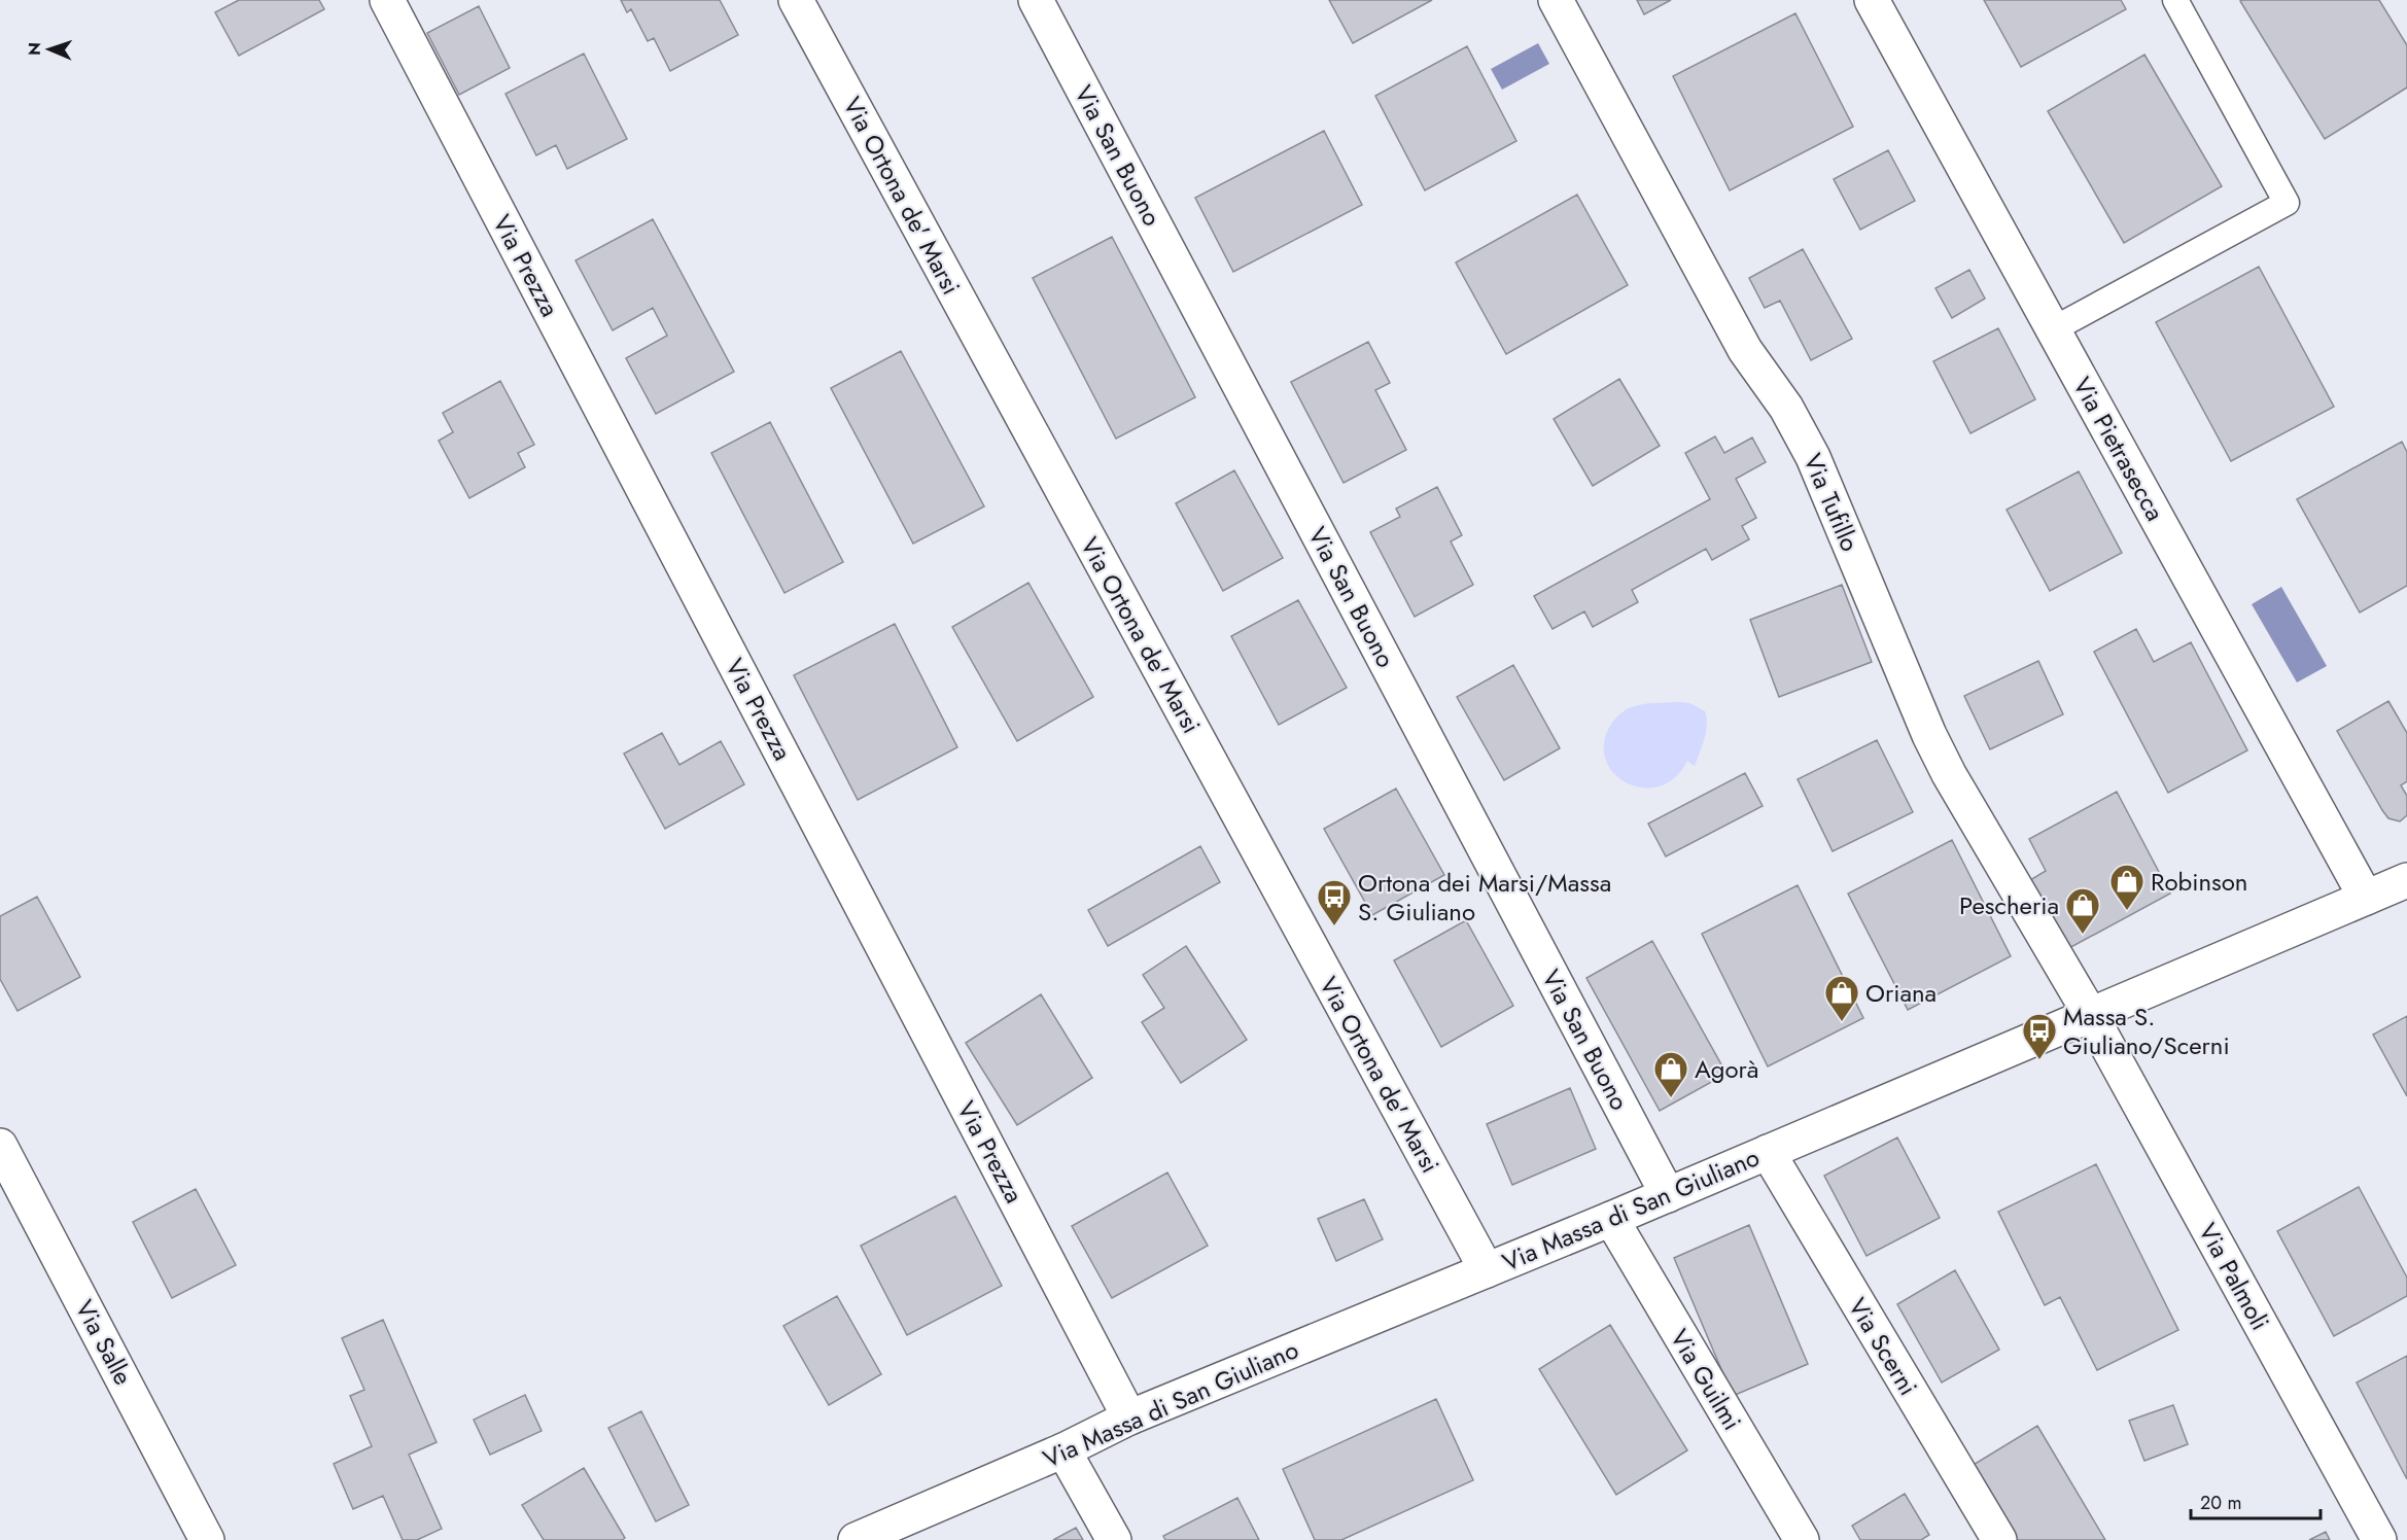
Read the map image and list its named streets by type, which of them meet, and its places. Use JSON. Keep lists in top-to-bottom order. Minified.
{"streets":{"street":["Via San Buono","Via Ortona de' Marsi","Via Prezza","Via Pietrasecca","Via Tufillo","Via Massa di San Giuliano","Via Palmoli","Via Salle","Via Scerni","Via Guilmi"]},"crossings":[["Via San Buono","Via Massa di San Giuliano"],["Via Ortona de' Marsi","Via Massa di San Giuliano"],["Via Prezza","Via Massa di San Giuliano"],["Via Pietrasecca","Via Massa di San Giuliano"],["Via Tufillo","Via Massa di San Giuliano"],["Via Tufillo","Via Palmoli"],["Via Massa di San Giuliano","Via Palmoli"],["Via Massa di San Giuliano","Via Scerni"],["Via Massa di San Giuliano","Via Guilmi"]],"places":{"shop":["Robinson","Pescheria","Oriana","Agorà"],"bus stop":["Ortona dei Marsi/Massa S. Giuliano","Massa S. Giuliano/Scerni"]},"scale_bar":"20 m","north":"left"}
